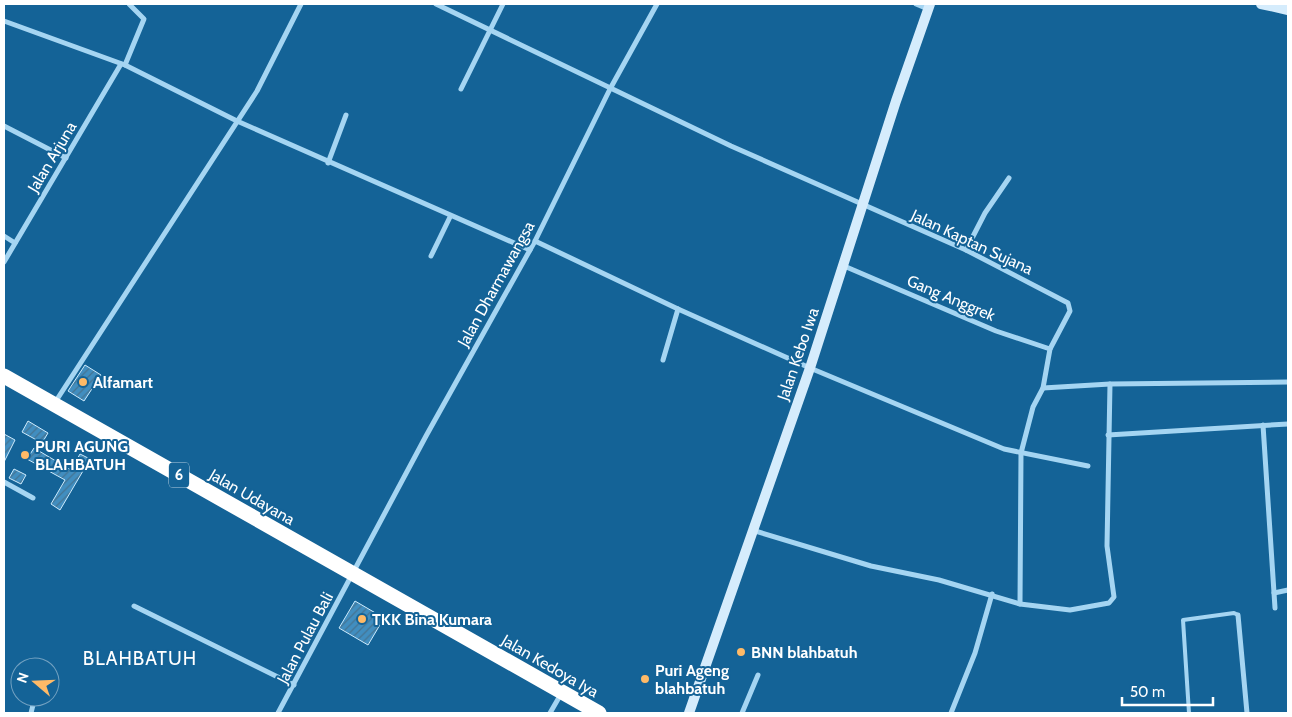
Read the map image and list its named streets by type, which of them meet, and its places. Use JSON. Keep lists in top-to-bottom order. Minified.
{"streets":{"highway":["6","Jalan Udayana","Jalan Kedoya Iya"],"main road":["Jalan Kebo Iwa"],"street":["Jalan Arjuna","Jalan Kaptan Sujana","Jalan Dharmawangsa","Gang Anggrek","Jalan Pulau Bali"]},"crossings":[["Jalan Kaptan Sujana","Jalan Dharmawangsa"],["Jalan Kaptan Sujana","Gang Anggrek"],["Jalan Kaptan Sujana","Jalan Kebo Iwa"],["Jalan Dharmawangsa","Jalan Udayana"],["Jalan Dharmawangsa","Jalan Pulau Bali"],["Jalan Dharmawangsa","Jalan Kedoya Iya"],["Gang Anggrek","Jalan Kebo Iwa"],["Jalan Udayana","Jalan Pulau Bali"],["Jalan Udayana","Jalan Kedoya Iya"],["Jalan Pulau Bali","Jalan Kedoya Iya"]],"districts":["BLAHBATUH"],"places":["Alfamart","PURI AGUNG BLAHBATUH","TKK Bina Kumara","BNN blahbatuh","Puri Ageng blahbatuh"],"scale_bar":"50 m","north":"left"}
